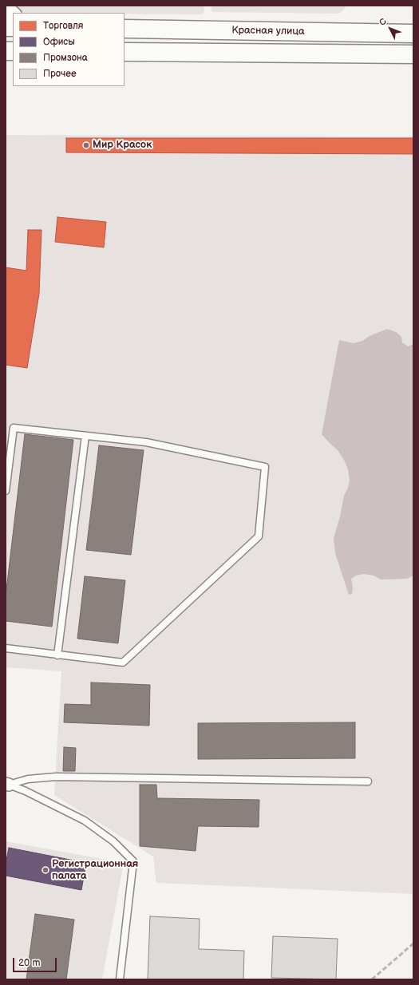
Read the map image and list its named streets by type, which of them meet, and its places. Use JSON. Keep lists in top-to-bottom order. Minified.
{"streets":{"highway":["Красная улица"]},"places":["Мир Красок","Регистрационная палата"],"legend":["Торговля","Офисы","Промзона","Прочее"],"scale_bar":"20 m","north":"top left"}
